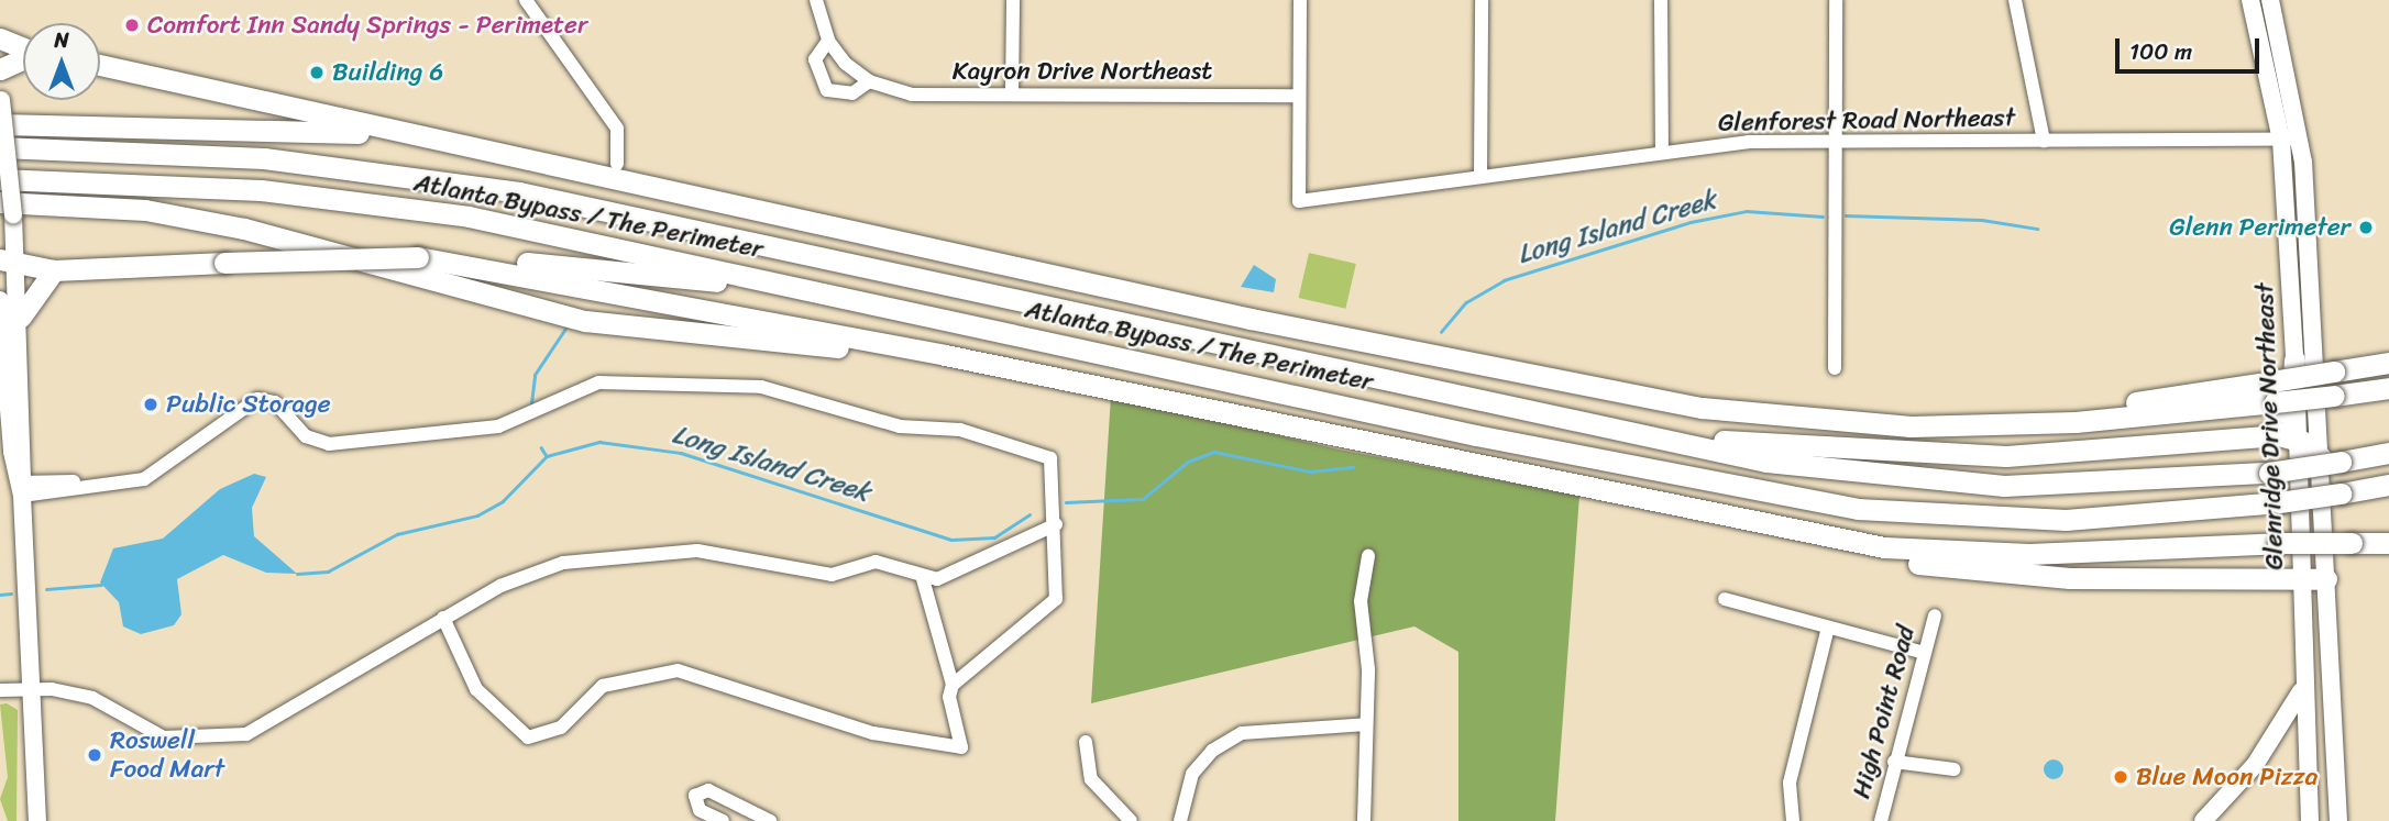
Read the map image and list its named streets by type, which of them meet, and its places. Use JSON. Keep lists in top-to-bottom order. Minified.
{"streets":{"highway":["Atlanta Bypass / The Perimeter"],"main road":["Glenridge Drive Northeast"],"street":["Kayron Drive Northeast","Glenforest Road Northeast","High Point Road"]},"crossings":[["Kayron Drive Northeast","Glenforest Road Northeast"],["Glenforest Road Northeast","Glenridge Drive Northeast"],["Atlanta Bypass / The Perimeter","Glenridge Drive Northeast"]],"water":["Long Island Creek"],"places":["Comfort Inn Sandy Springs - Perimeter","Building 6","Glenn Perimeter","Public Storage","Roswell Food Mart","Blue Moon Pizza"],"scale_bar":"100 m","north":"top"}
